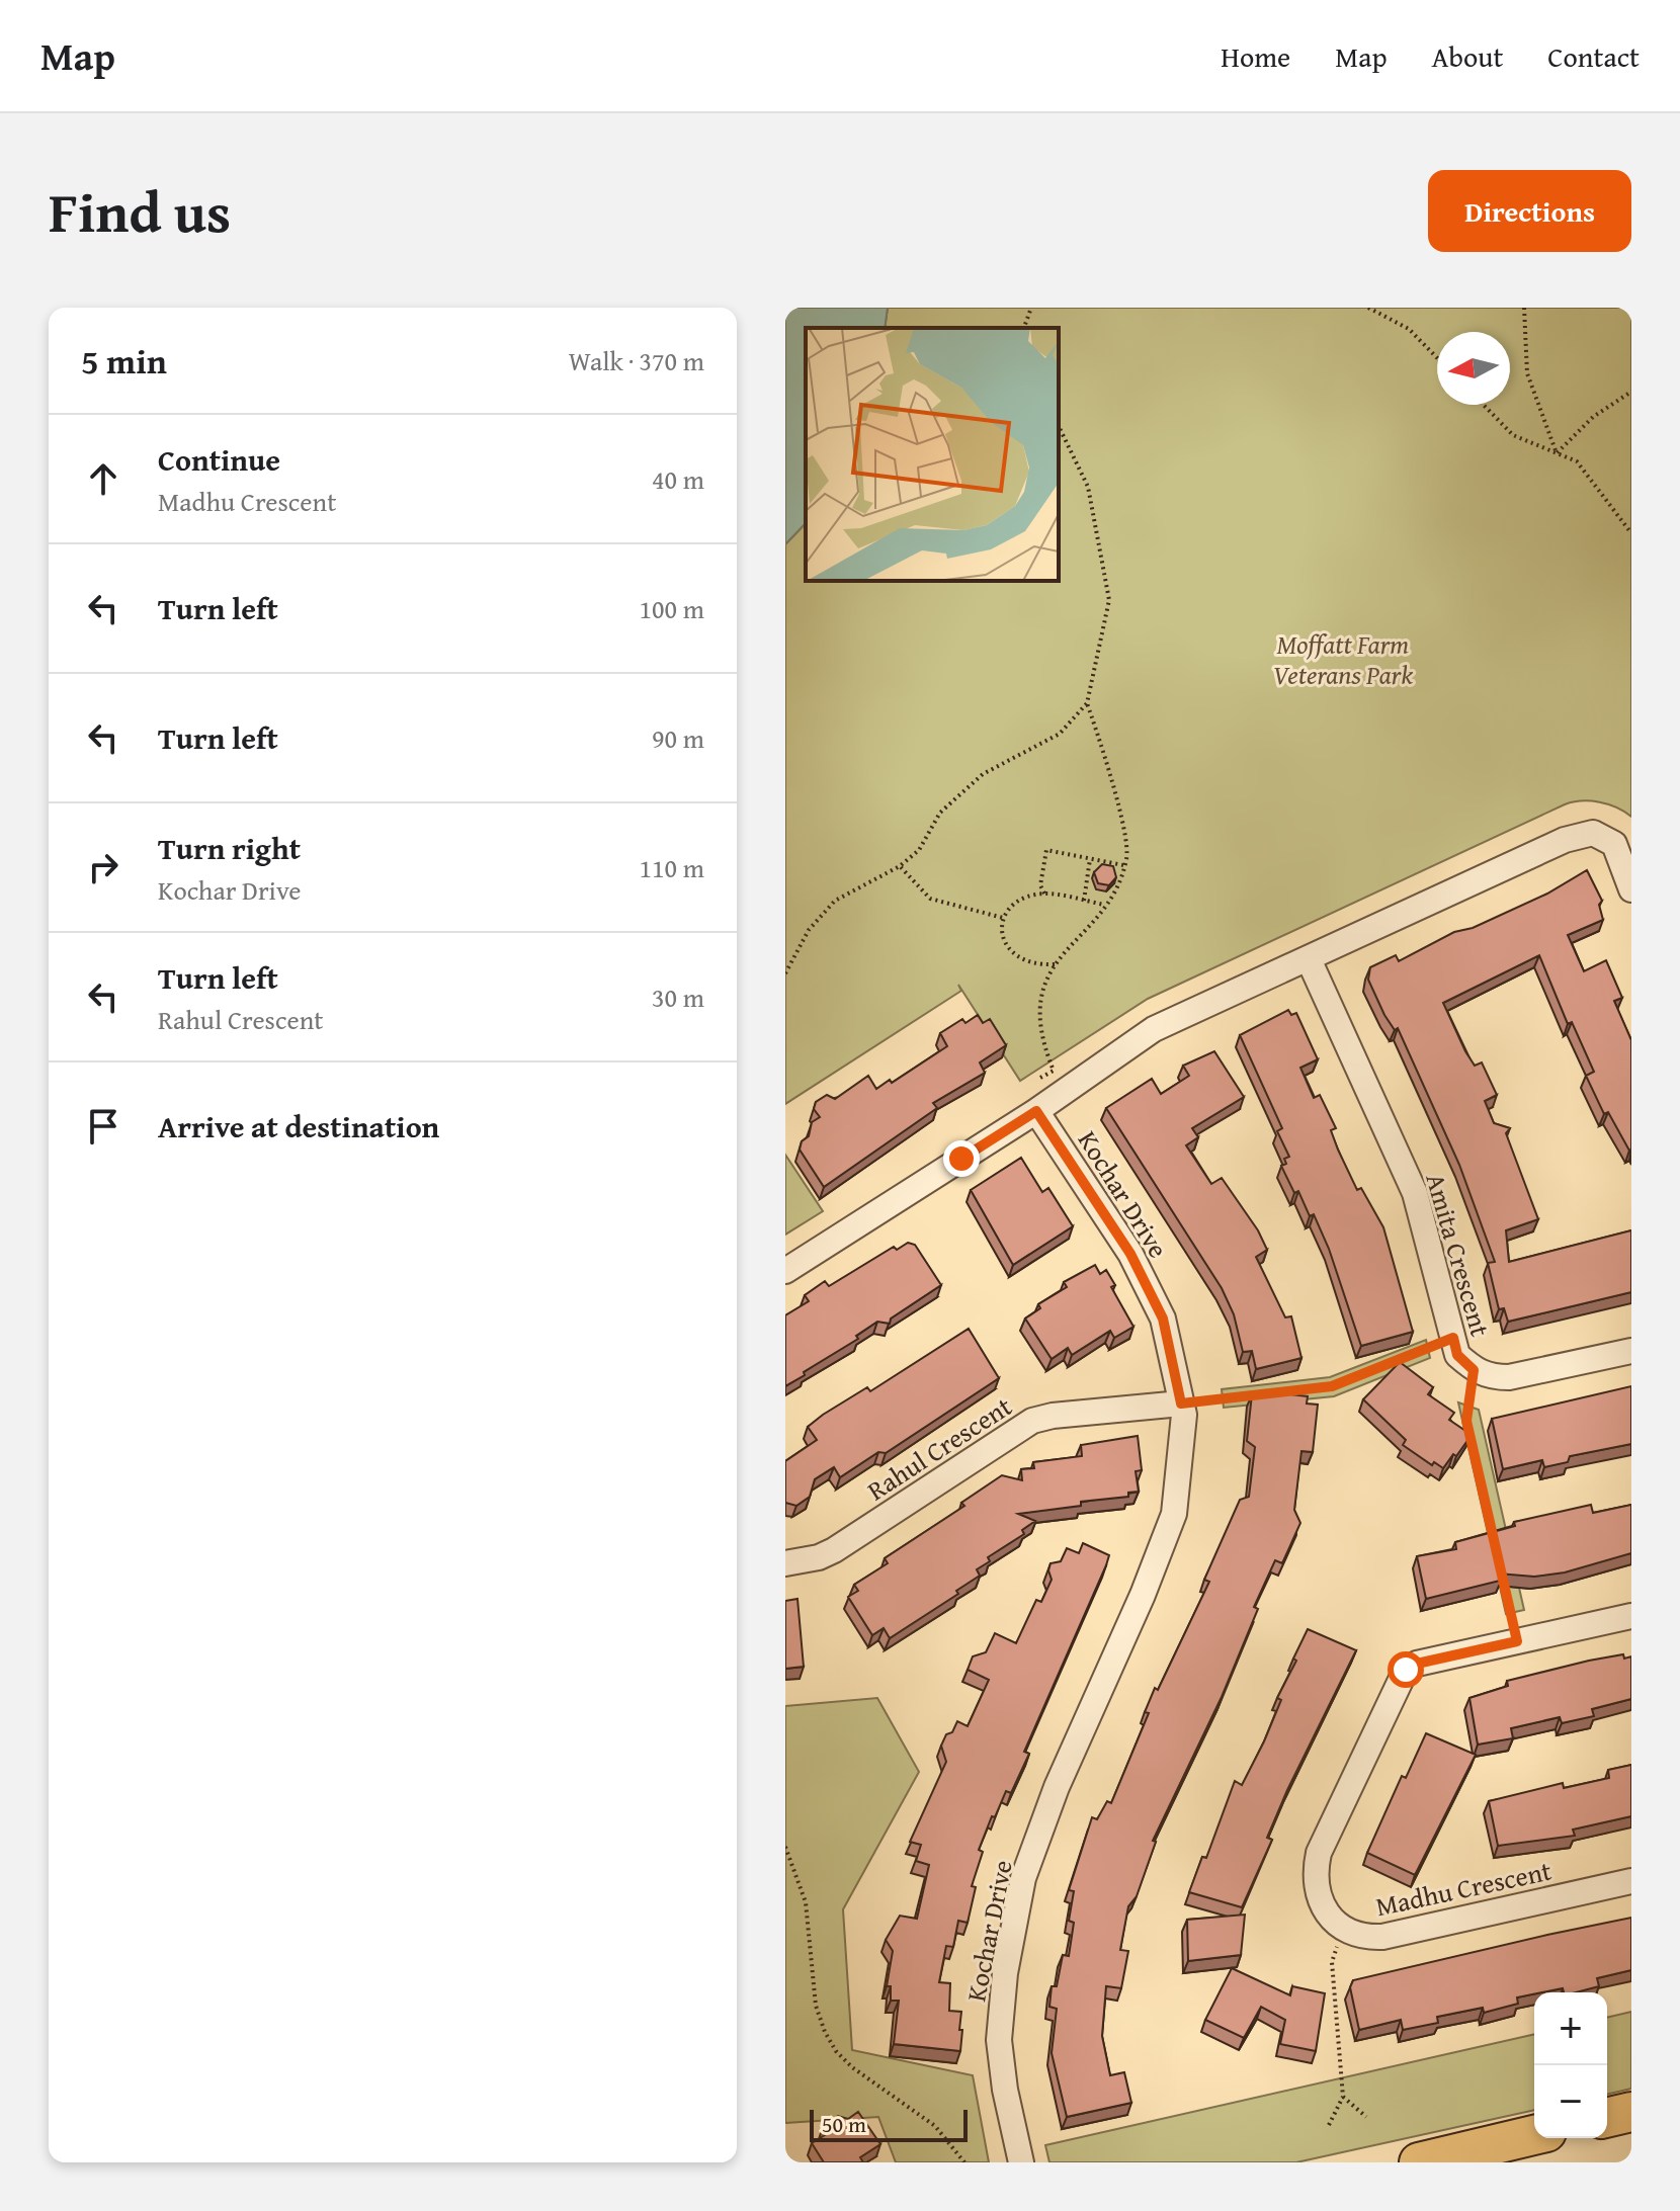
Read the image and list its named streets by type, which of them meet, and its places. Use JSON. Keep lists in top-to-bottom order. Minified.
{"streets":{"street":["Kochar Drive","Amita Crescent","Rahul Crescent","Madhu Crescent"]},"crossings":[["Kochar Drive","Rahul Crescent"]],"parks":["Moffatt Farm Veterans Park"],"scale_bar":"50 m","north":"left","page":{"header":"Map","nav":["Home","Map","About","Contact"],"title":"Find us","buttons":"Directions","heading":["5 min","Walk · 370 m"],"list":[["Continue","Madhu Crescent","40 m"],["Turn left","100 m"],["Turn left","90 m"],["Turn right","Kochar Drive","110 m"],["Turn left","Rahul Crescent","30 m"],"Arrive at destination"],"map_buttons":["+","−"],"scale":"50 m"}}
